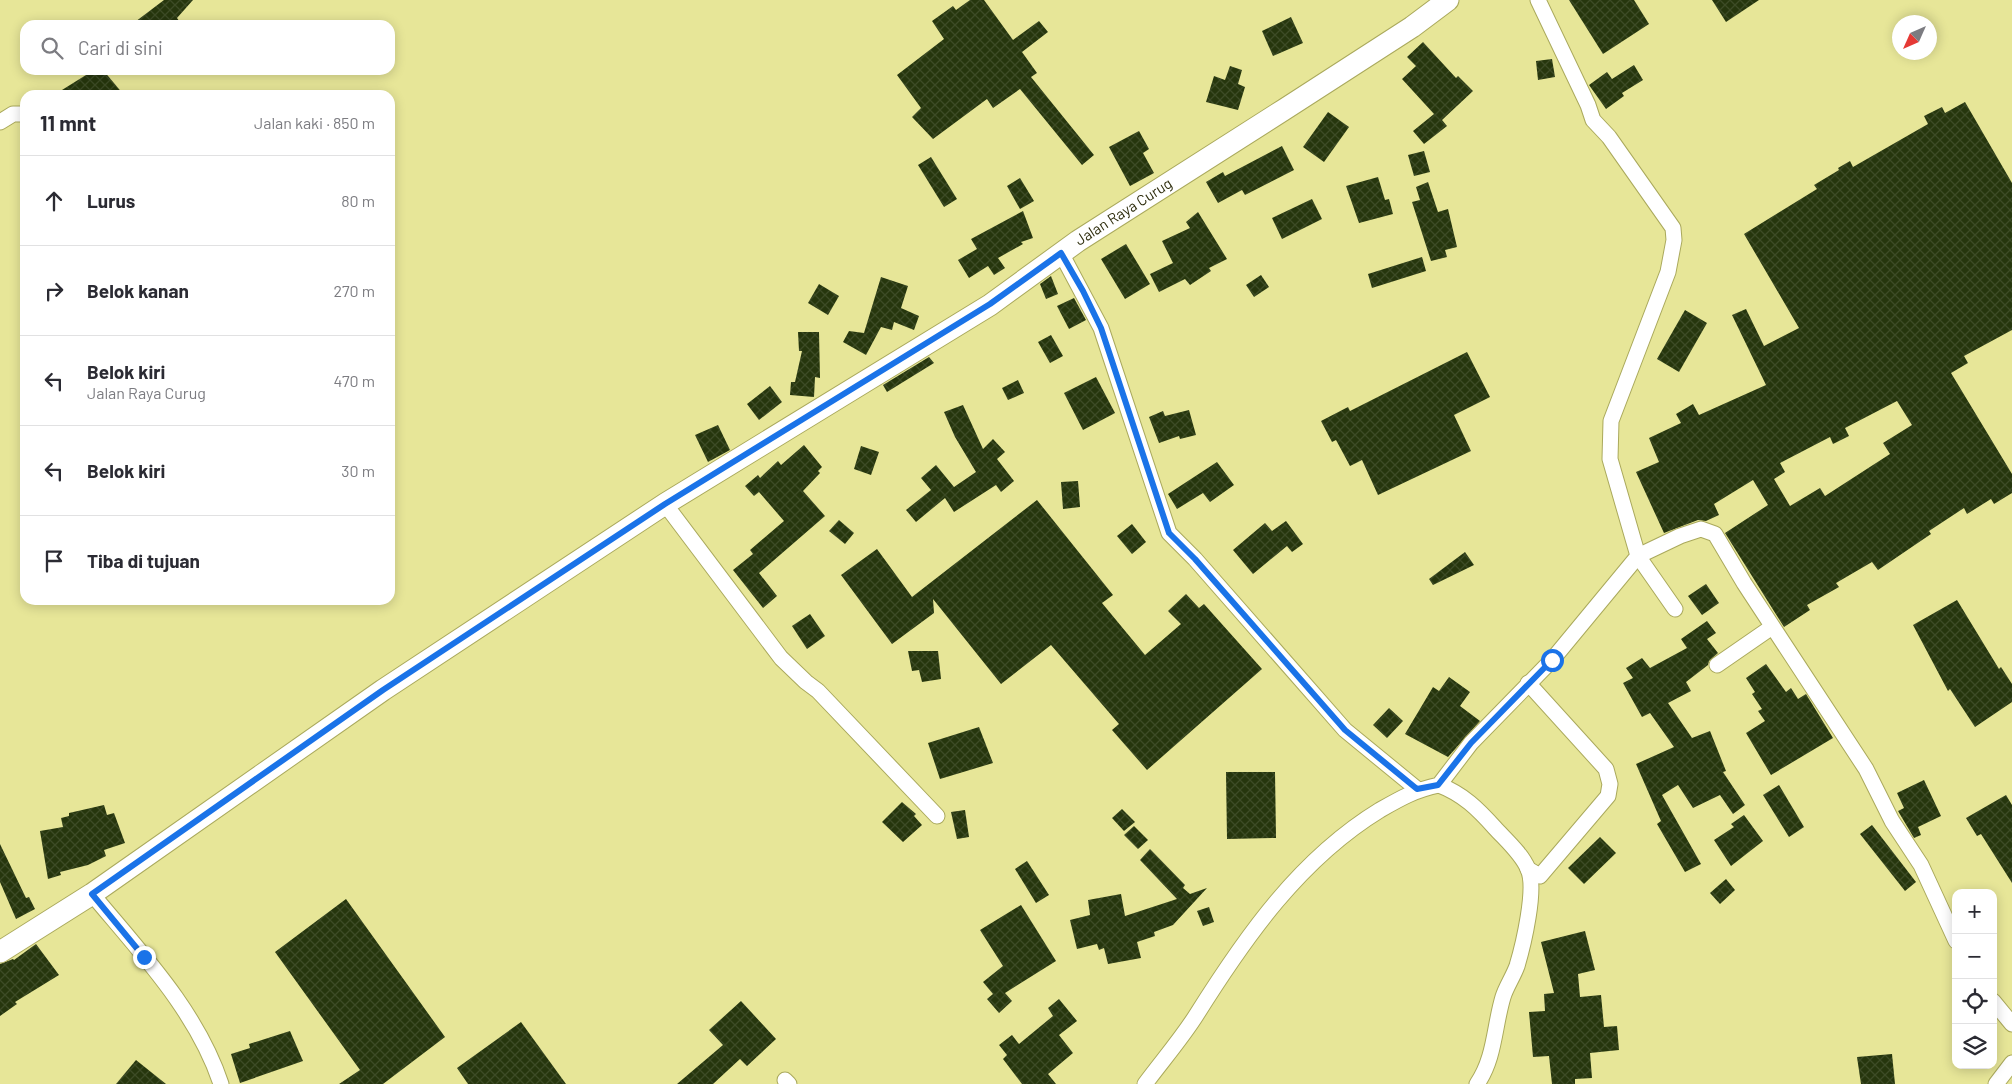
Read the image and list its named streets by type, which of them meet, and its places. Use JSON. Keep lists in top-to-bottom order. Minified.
{"streets":{"street":["Jalan Raya Curug"]},"north":"bottom left","page":{"search":"Cari di sini","heading":["11 mnt","Jalan kaki · 850 m"],"list":[["Lurus","80 m"],["Belok kanan","270 m"],["Belok kiri","Jalan Raya Curug","470 m"],["Belok kiri","30 m"],"Tiba di tujuan"],"map_buttons":["+","−"]}}
